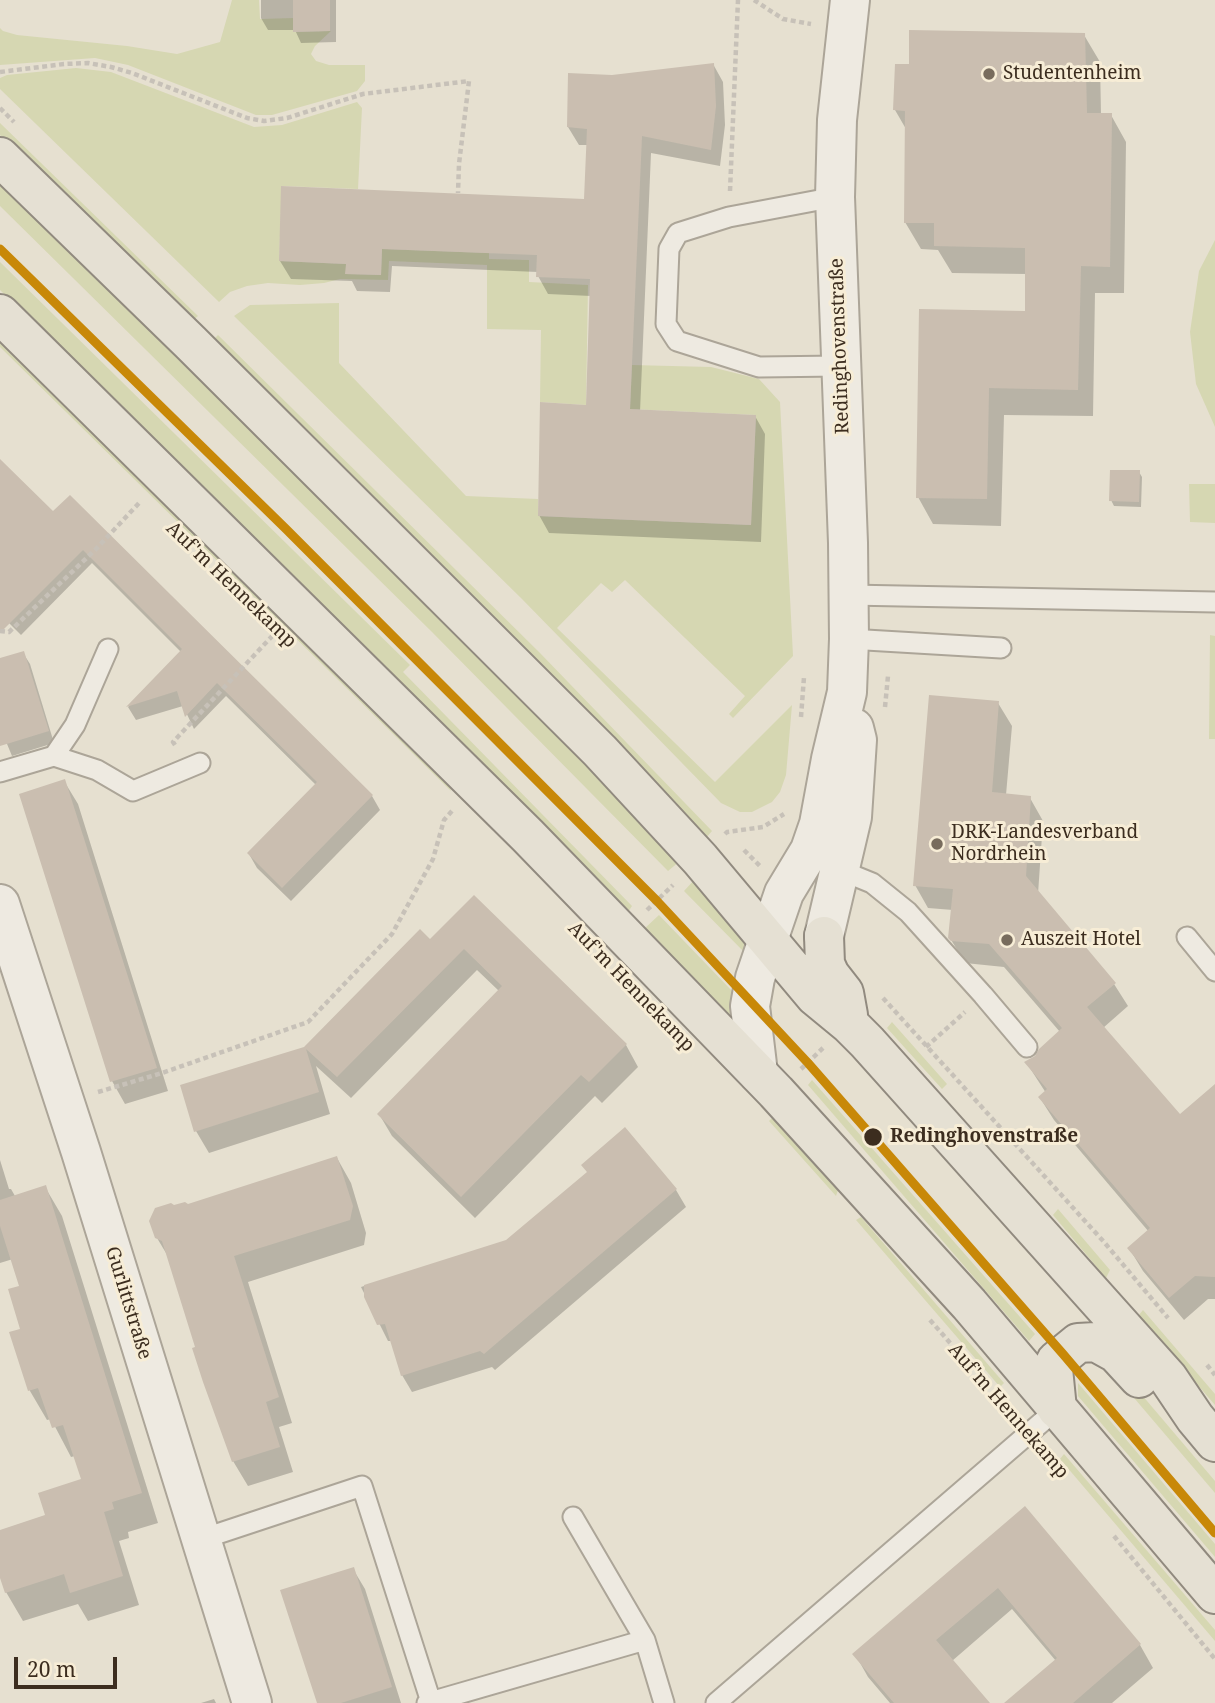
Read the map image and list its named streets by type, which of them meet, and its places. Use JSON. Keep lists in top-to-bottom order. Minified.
{"streets":{"main road":["Auf'm Hennekamp"],"street":["Redinghovenstraße","Gurlittstraße"]},"crossings":[["Redinghovenstraße","Auf'm Hennekamp"]],"places":["Studentenheim","DRK-Landesverband Nordrhein","Auszeit Hotel","Redinghovenstraße"],"scale_bar":"20 m"}
